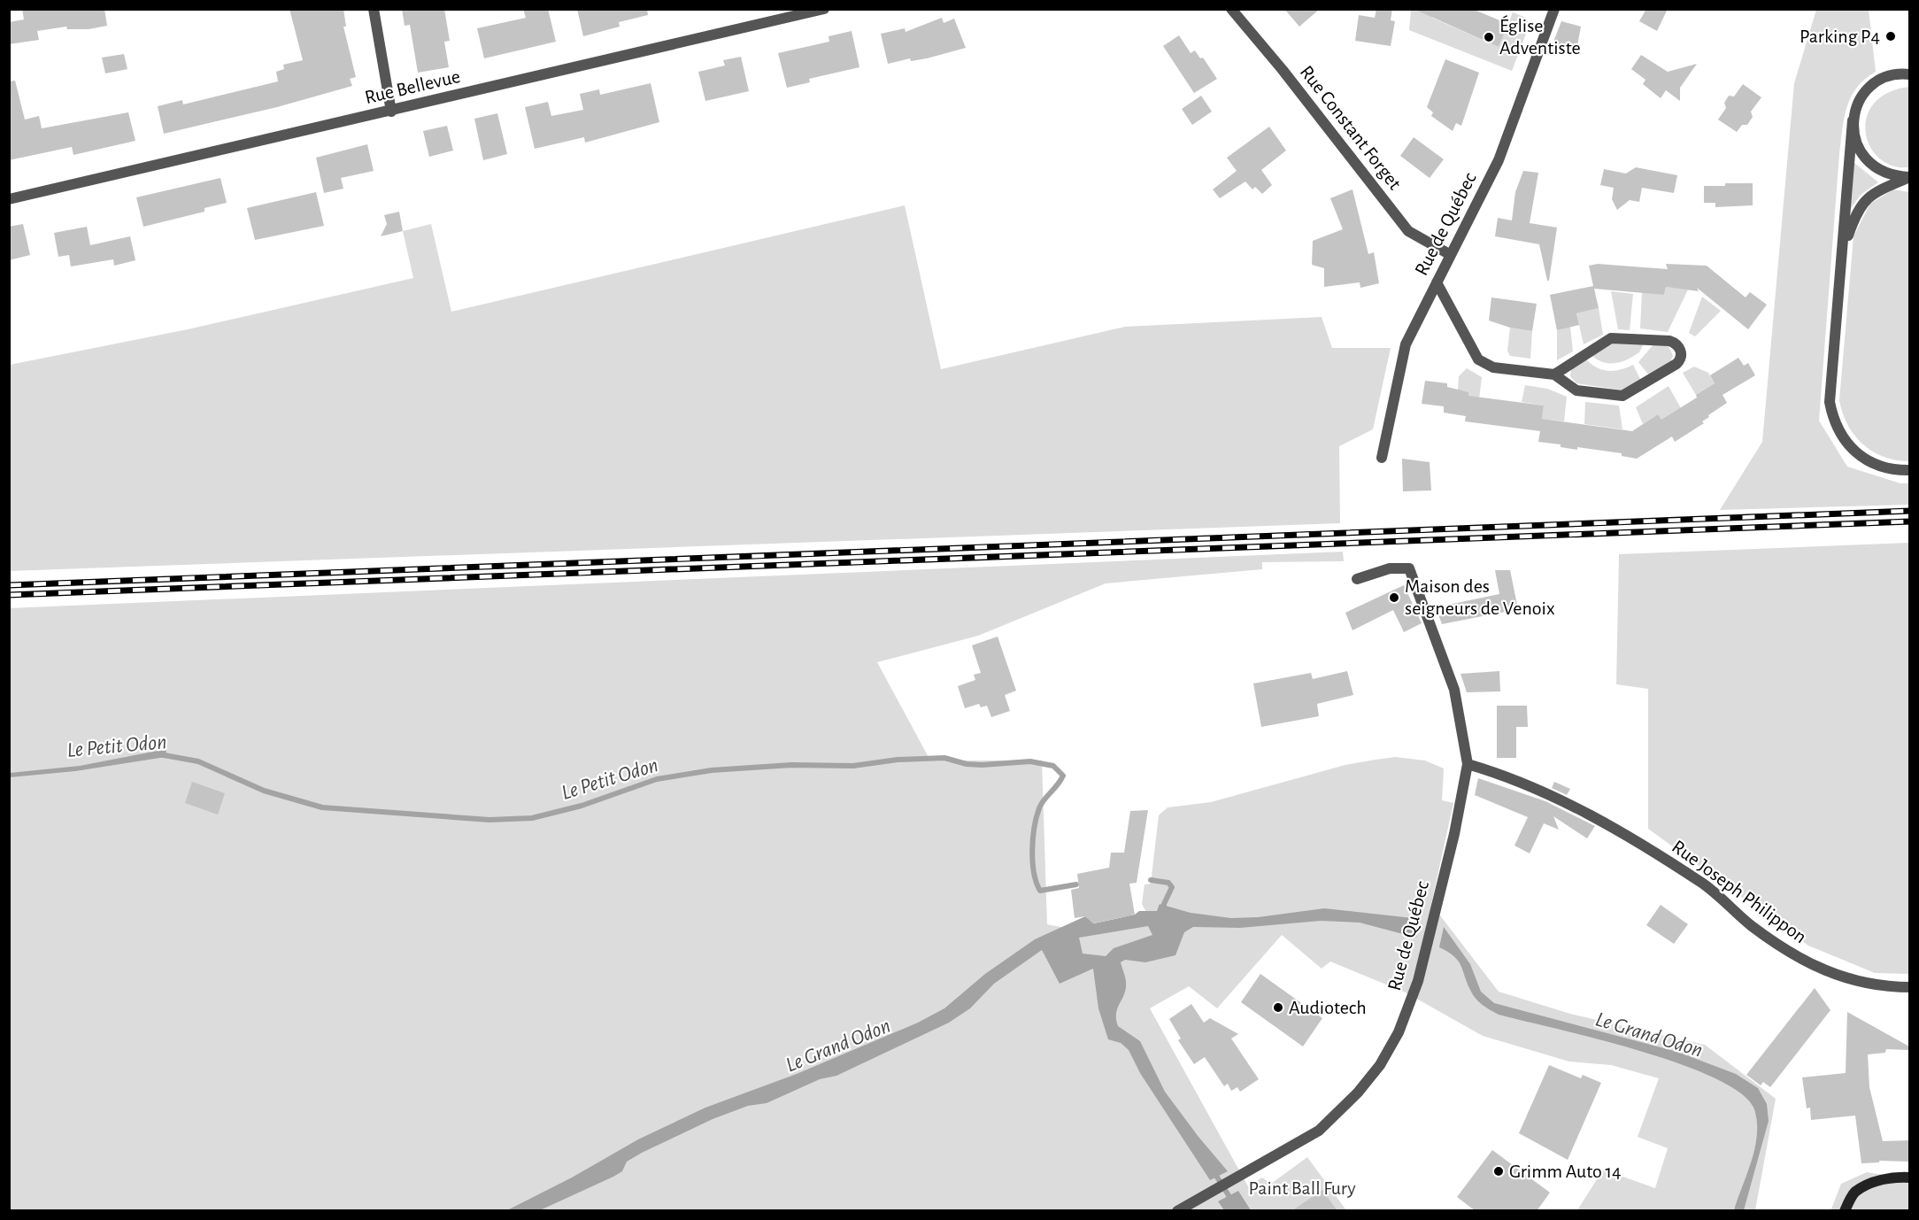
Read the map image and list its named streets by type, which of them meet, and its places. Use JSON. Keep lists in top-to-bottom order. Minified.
{"streets":{"street":["Rue Bellevue","Rue Constant Forget","Rue de Québec","Rue Joseph Philippon"]},"crossings":[["Rue Constant Forget","Rue de Québec"],["Rue de Québec","Rue Joseph Philippon"]],"water":["Le Petit Odon","Le Grand Odon"],"parks":["Paint Ball Fury"],"places":["Parking P4","Église Adventiste","Maison des seigneurs de Venoix","Audiotech","Grimm Auto 14"]}
